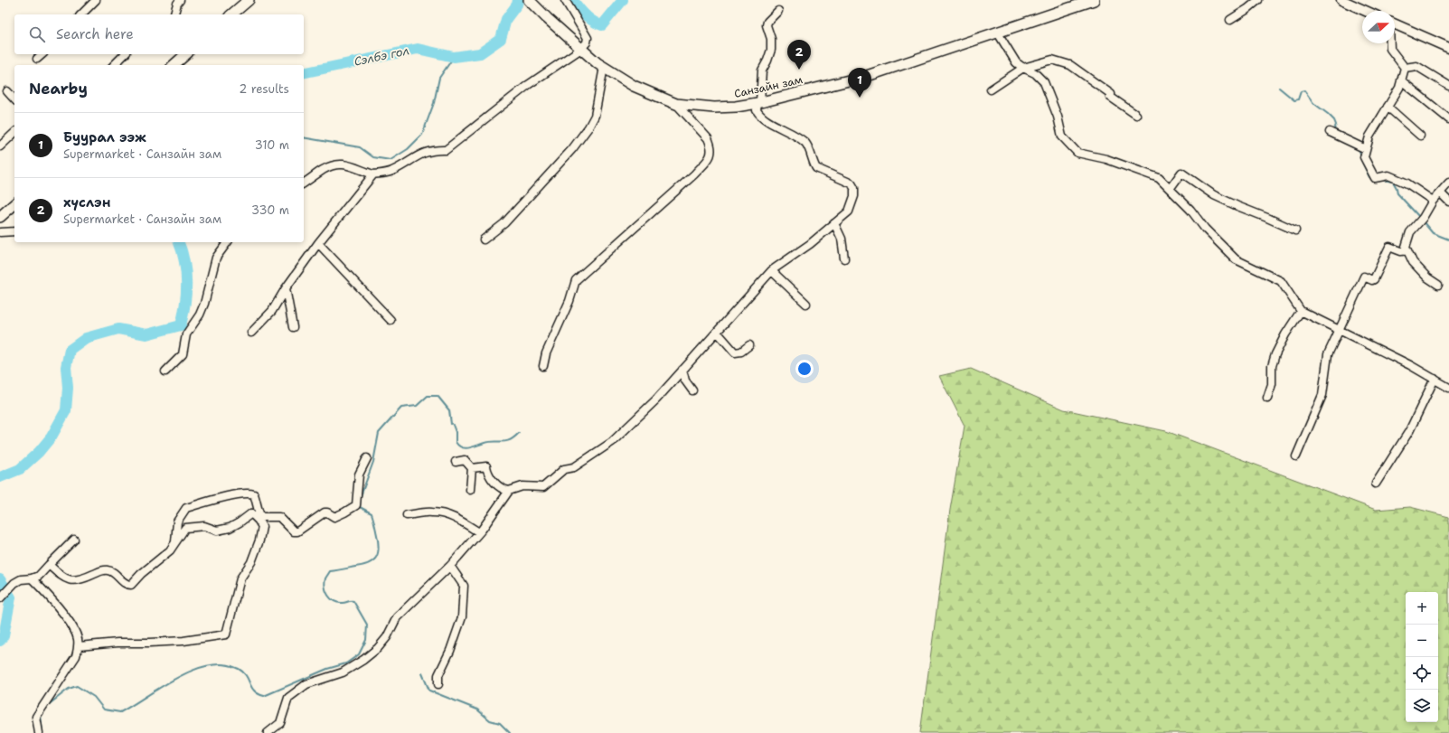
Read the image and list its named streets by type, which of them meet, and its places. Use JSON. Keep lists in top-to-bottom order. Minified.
{"streets":{"main road":["Санзайн зам"]},"water":["Сэлбэ гол"],"north":"right","page":{"search":"Search here","pins":["2","1"],"heading":["Nearby","2 results"],"list":[{"mark":"1","name":"Буурал ээж","note":"Supermarket · Санзайн зам","value":"310 m"},{"mark":"2","name":"хүслэн","note":"Supermarket · Санзайн зам","value":"330 m"}],"map_buttons":["+","−"]}}
